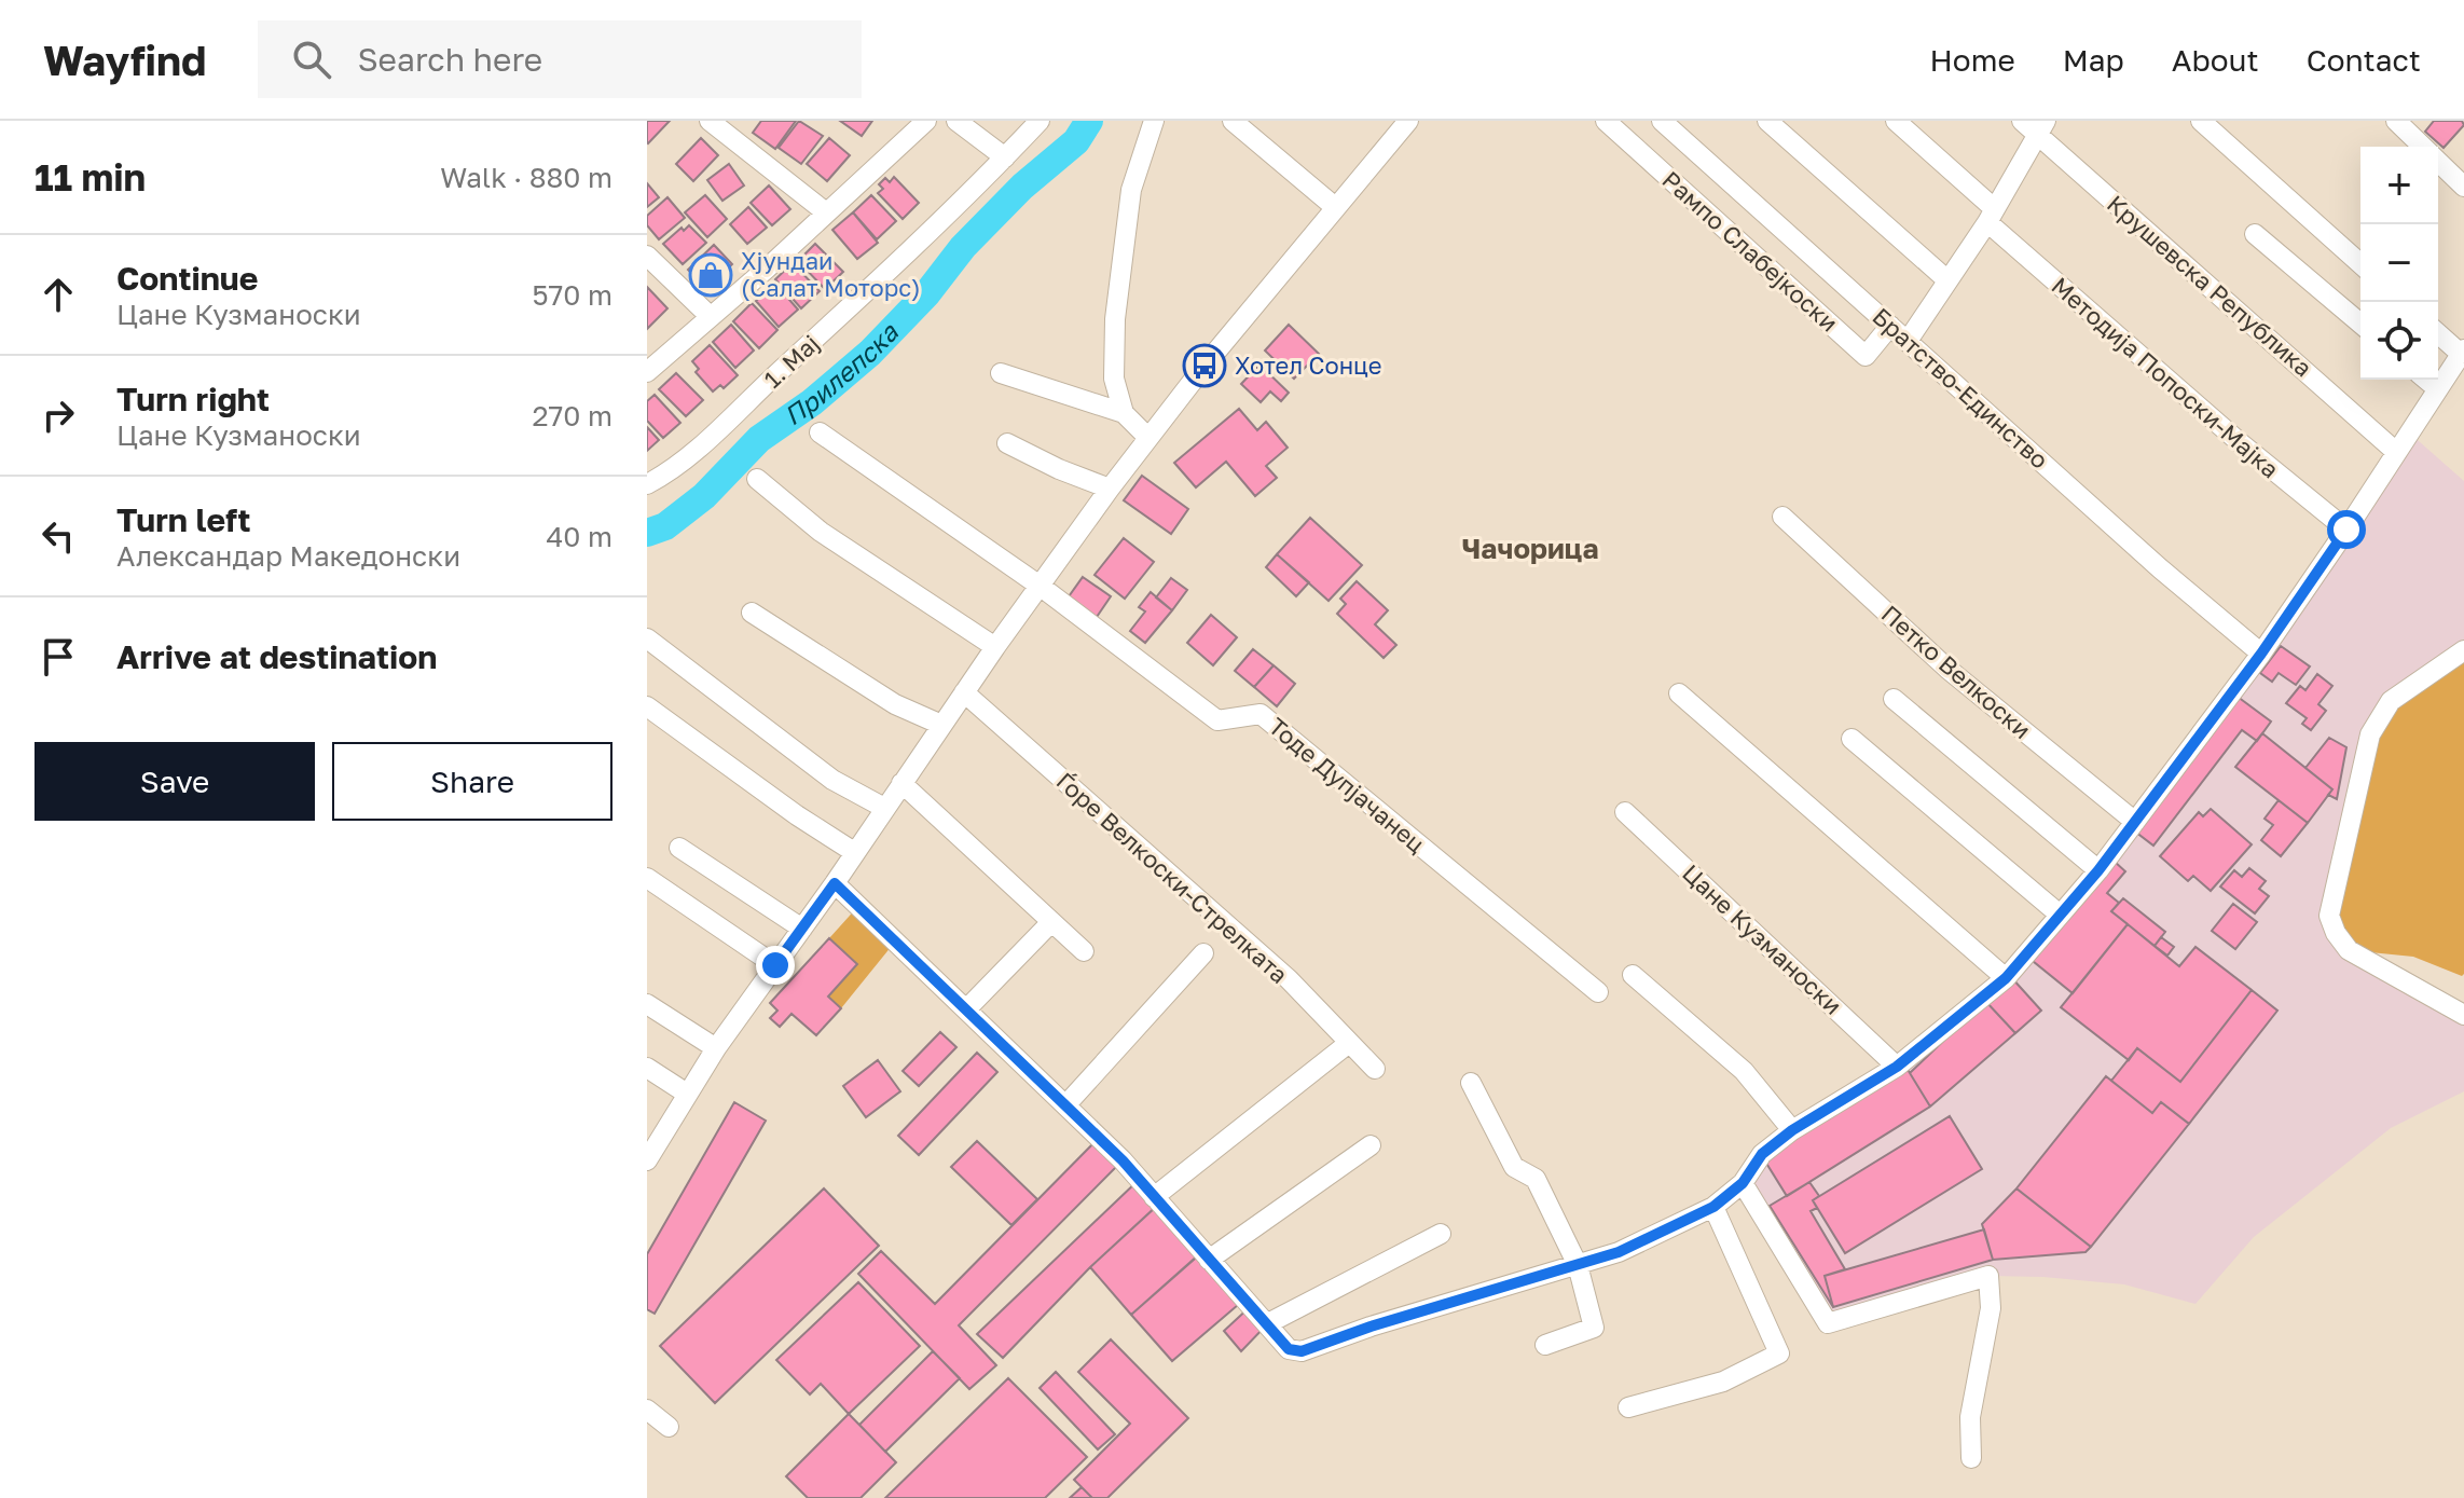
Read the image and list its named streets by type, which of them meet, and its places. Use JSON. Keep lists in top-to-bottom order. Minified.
{"streets":{"street":["Рампо Слабејкоски","Крушевска Република","1. Мај","Методија Попоски-Мајка","Братство-Единство","Петко Велкоски","Тоде Дупјачанец","Ѓоре Велкоски-Стрелката","Цане Кузманоски"]},"crossings":[["Рампо Слабејкоски","Братство-Единство"]],"districts":["Чачорица"],"water":["Прилепска"],"places":{"shop":["Хјундаи (Салат Моторс)"],"bus stop":["Хотел Сонце"]},"page":{"header":"Wayfind","search":"Search here","nav":["Home","Map","About","Contact"],"heading":["11 min","Walk · 880 m"],"map_buttons":["+","−"],"list":[["Continue","Цане Кузманоски","570 m"],["Turn right","Цане Кузманоски","270 m"],["Turn left","Александар Македонски","40 m"],"Arrive at destination"],"buttons":["Save","Share"]}}
